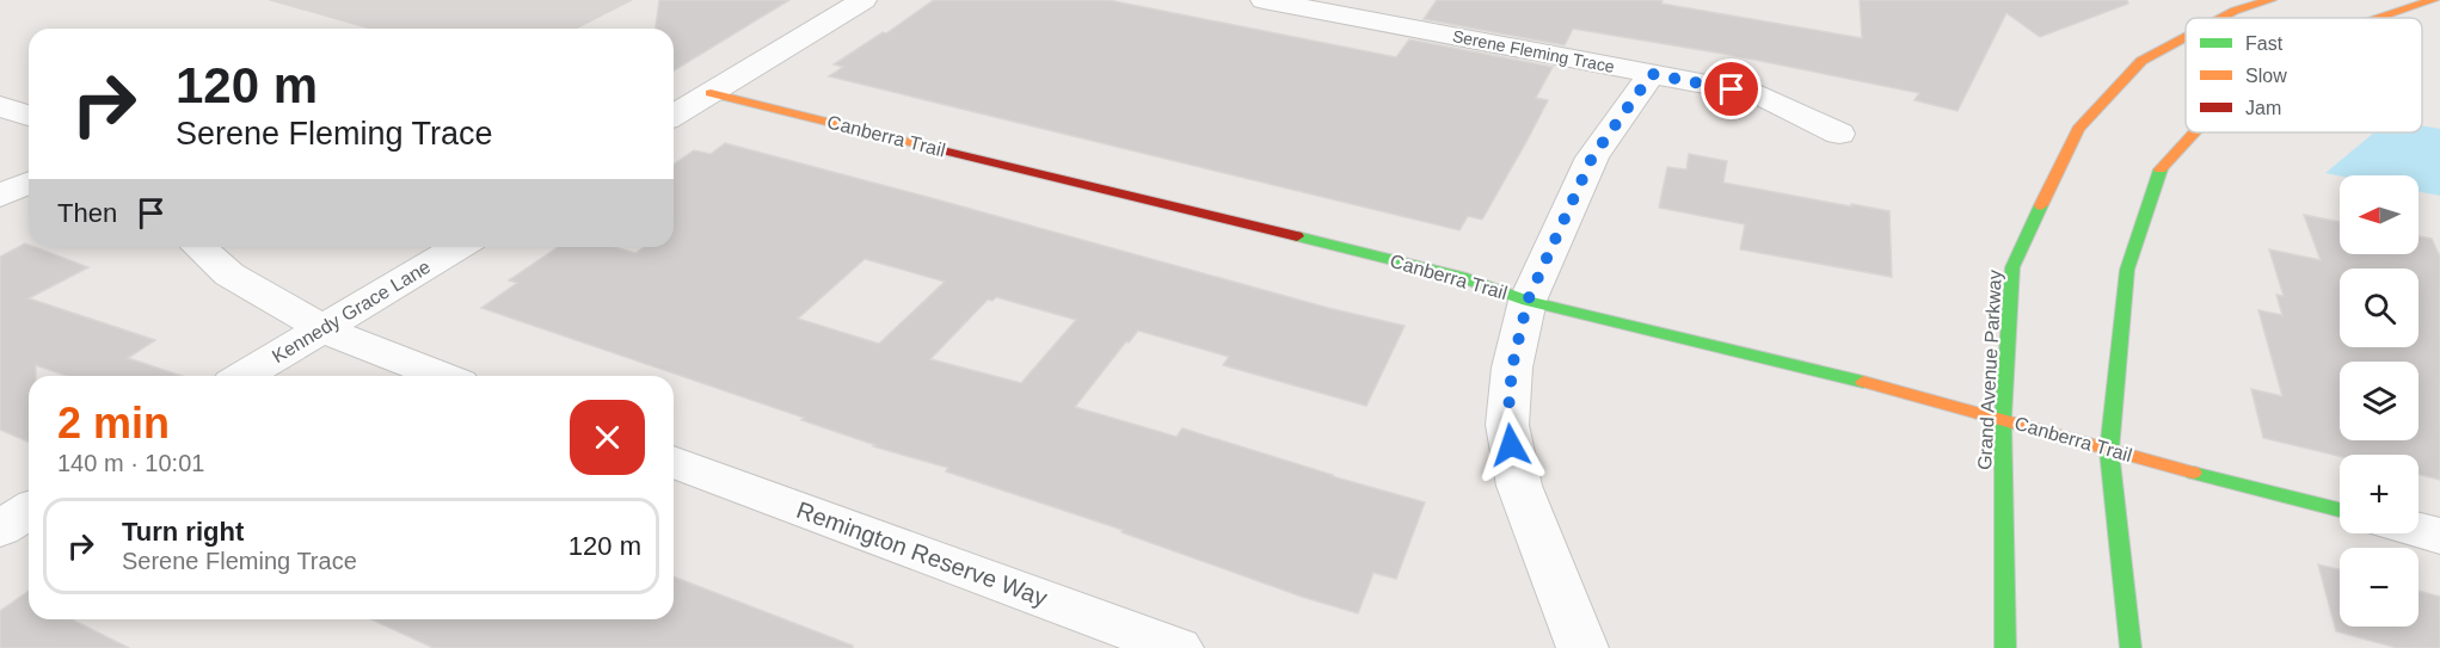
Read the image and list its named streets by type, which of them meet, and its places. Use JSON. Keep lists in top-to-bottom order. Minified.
{"streets":{"street":["Serene Fleming Trace","Canberra Trail","Kennedy Grace Lane","Grand Avenue Parkway","Remington Reserve Way"]},"crossings":[["Canberra Trail","Grand Avenue Parkway"]],"legend":["Fast","Slow","Jam"],"north":"left","page":{"turn":["120 m","Serene Fleming Trace"],"map_buttons":["+","−"],"then":"Then","heading":["2 min","140 m · 10:01"],"list":[{"name":"Turn right","note":"Serene Fleming Trace","value":"120 m"}]}}
